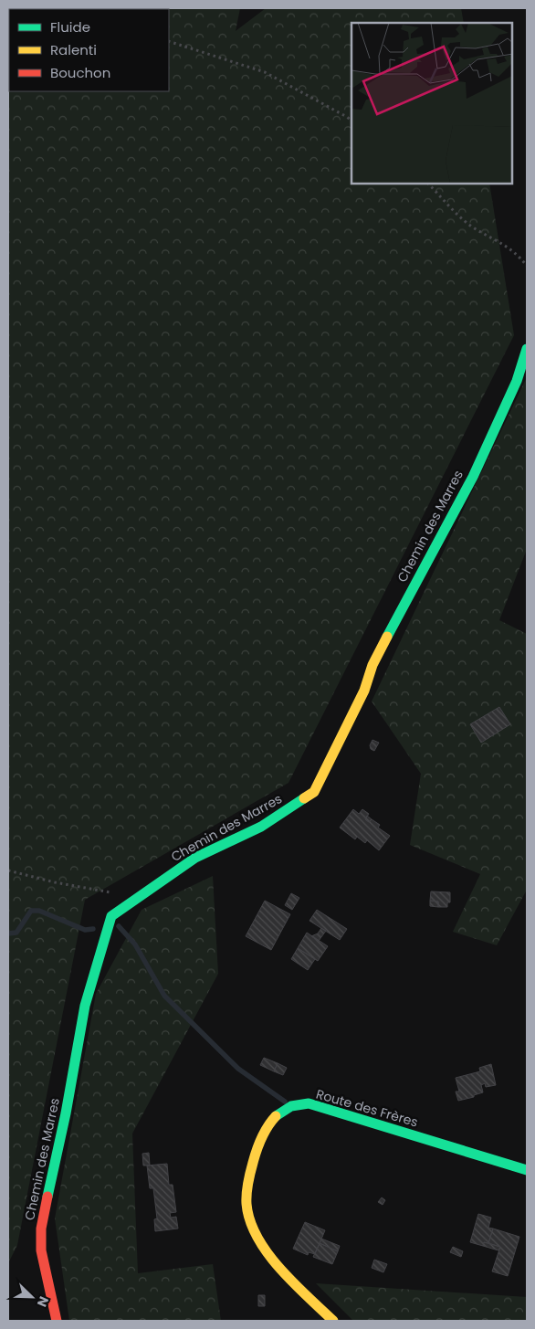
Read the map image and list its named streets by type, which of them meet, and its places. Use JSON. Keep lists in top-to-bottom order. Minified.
{"streets":{"street":["Chemin des Marres","Route des Frères"]},"legend":["Fluide","Ralenti","Bouchon"],"north":"bottom right"}
